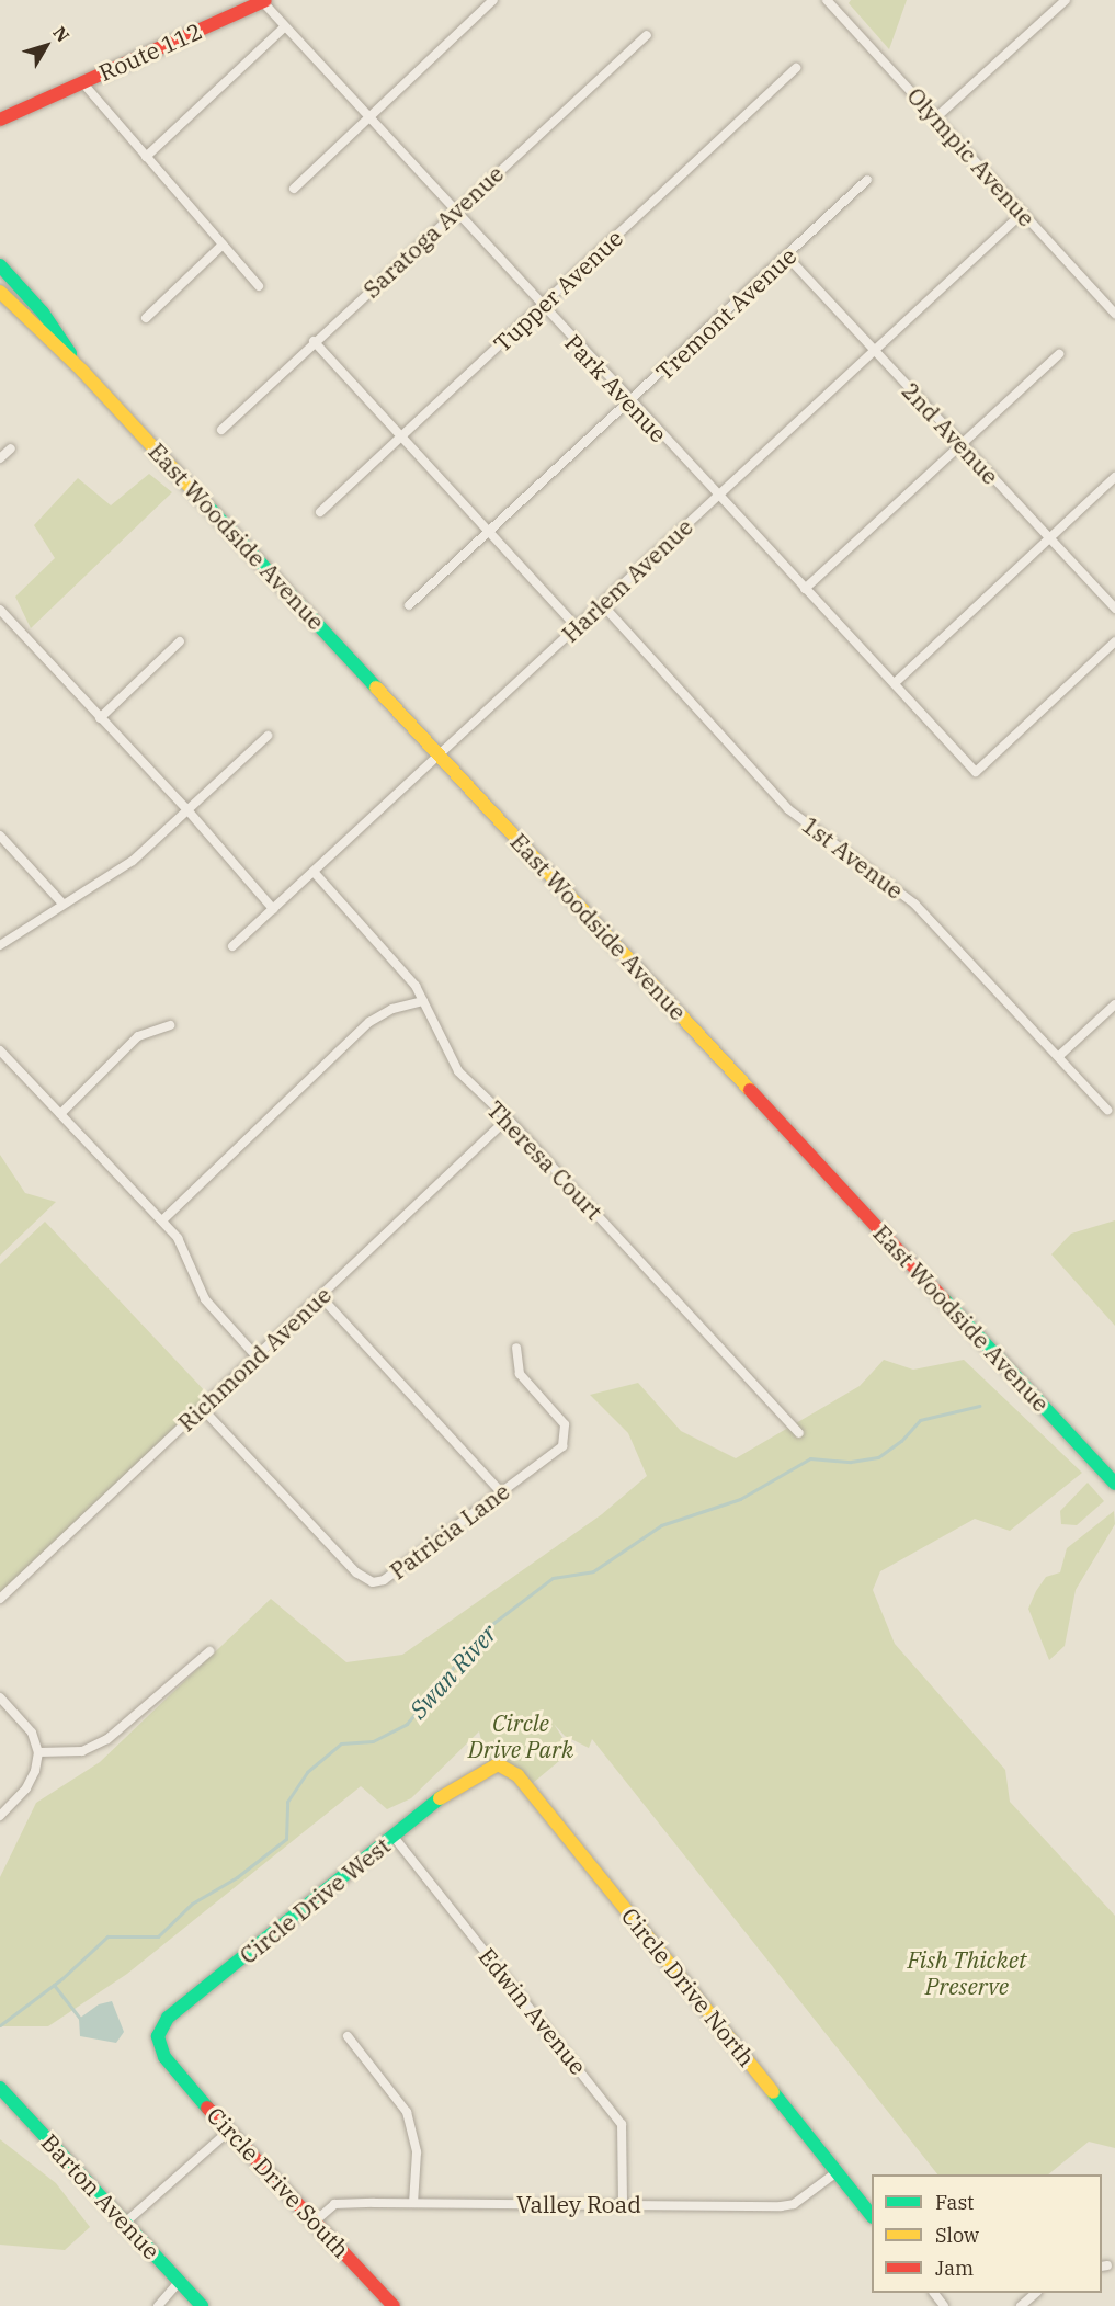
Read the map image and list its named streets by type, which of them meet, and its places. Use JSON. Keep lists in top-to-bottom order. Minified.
{"streets":{"main road":["Route 112","East Woodside Avenue","Circle Drive West","Circle Drive North","Circle Drive South","Barton Avenue"],"street":["Olympic Avenue","Saratoga Avenue","Tupper Avenue","Tremont Avenue","Park Avenue","2nd Avenue","Harlem Avenue","1st Avenue","Theresa Court","Richmond Avenue","Patricia Lane","Edwin Avenue","Valley Road"]},"crossings":[["Route 112","Park Avenue"],["Olympic Avenue","Harlem Avenue"],["Saratoga Avenue","Park Avenue"],["Tupper Avenue","Park Avenue"],["Tremont Avenue","Park Avenue"],["Tremont Avenue","2nd Avenue"],["Park Avenue","Harlem Avenue"],["2nd Avenue","Harlem Avenue"],["East Woodside Avenue","Harlem Avenue"],["Harlem Avenue","1st Avenue"],["Harlem Avenue","Theresa Court"],["Theresa Court","Richmond Avenue"],["Richmond Avenue","Patricia Lane"],["Circle Drive West","Circle Drive North"],["Circle Drive West","Edwin Avenue"],["Circle Drive West","Circle Drive South"],["Circle Drive North","Valley Road"],["Edwin Avenue","Valley Road"],["Circle Drive South","Valley Road"]],"water":["Swan River"],"parks":["Circle Drive Park","Fish Thicket Preserve"],"legend":["Fast","Slow","Jam"],"north":"top right"}
